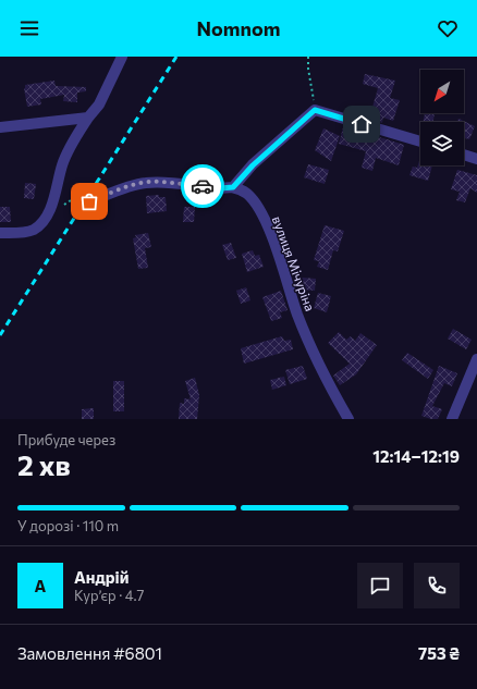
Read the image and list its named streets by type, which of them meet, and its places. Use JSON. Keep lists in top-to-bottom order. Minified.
{"streets":{"street":["вулиця Мічуріна"]},"north":"bottom left","page":{"header":"Nomnom","heading":["2 хв","Прибуде через","12:14–12:19"],"panel":["Андрій","Кур’єр · 4.7","Замовлення #6801","753 ₴"],"bar":"У дорозі · 110 m","round":"А"}}
